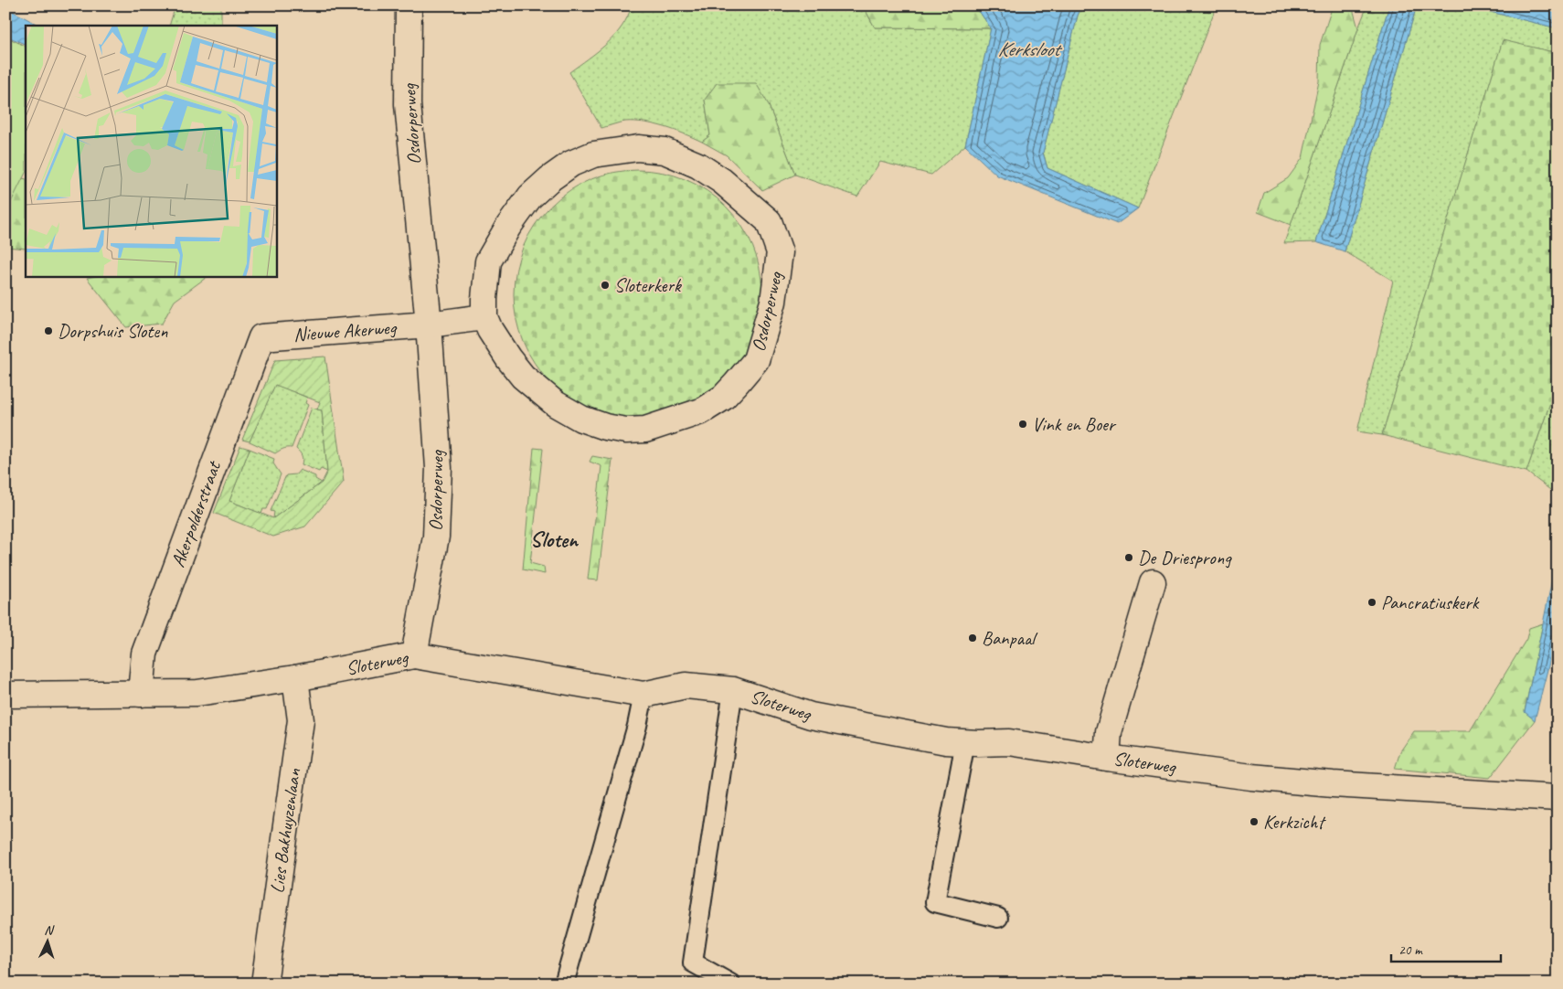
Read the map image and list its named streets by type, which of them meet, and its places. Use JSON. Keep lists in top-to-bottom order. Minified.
{"streets":{"street":["Osdorperweg","Nieuwe Akerweg","Akerpolderstraat","Sloterweg","Lies Bakhuyzenlaan"]},"crossings":[["Osdorperweg","Nieuwe Akerweg"],["Osdorperweg","Sloterweg"],["Nieuwe Akerweg","Akerpolderstraat"],["Akerpolderstraat","Sloterweg"],["Sloterweg","Lies Bakhuyzenlaan"]],"districts":["Sloten"],"water":["Kerksloot"],"places":["Sloterkerk","Dorpshuis Sloten","Vink en Boer","De Driesprong","Pancratiuskerk","Banpaal","Kerkzicht"],"scale_bar":"20 m","north":"top"}
